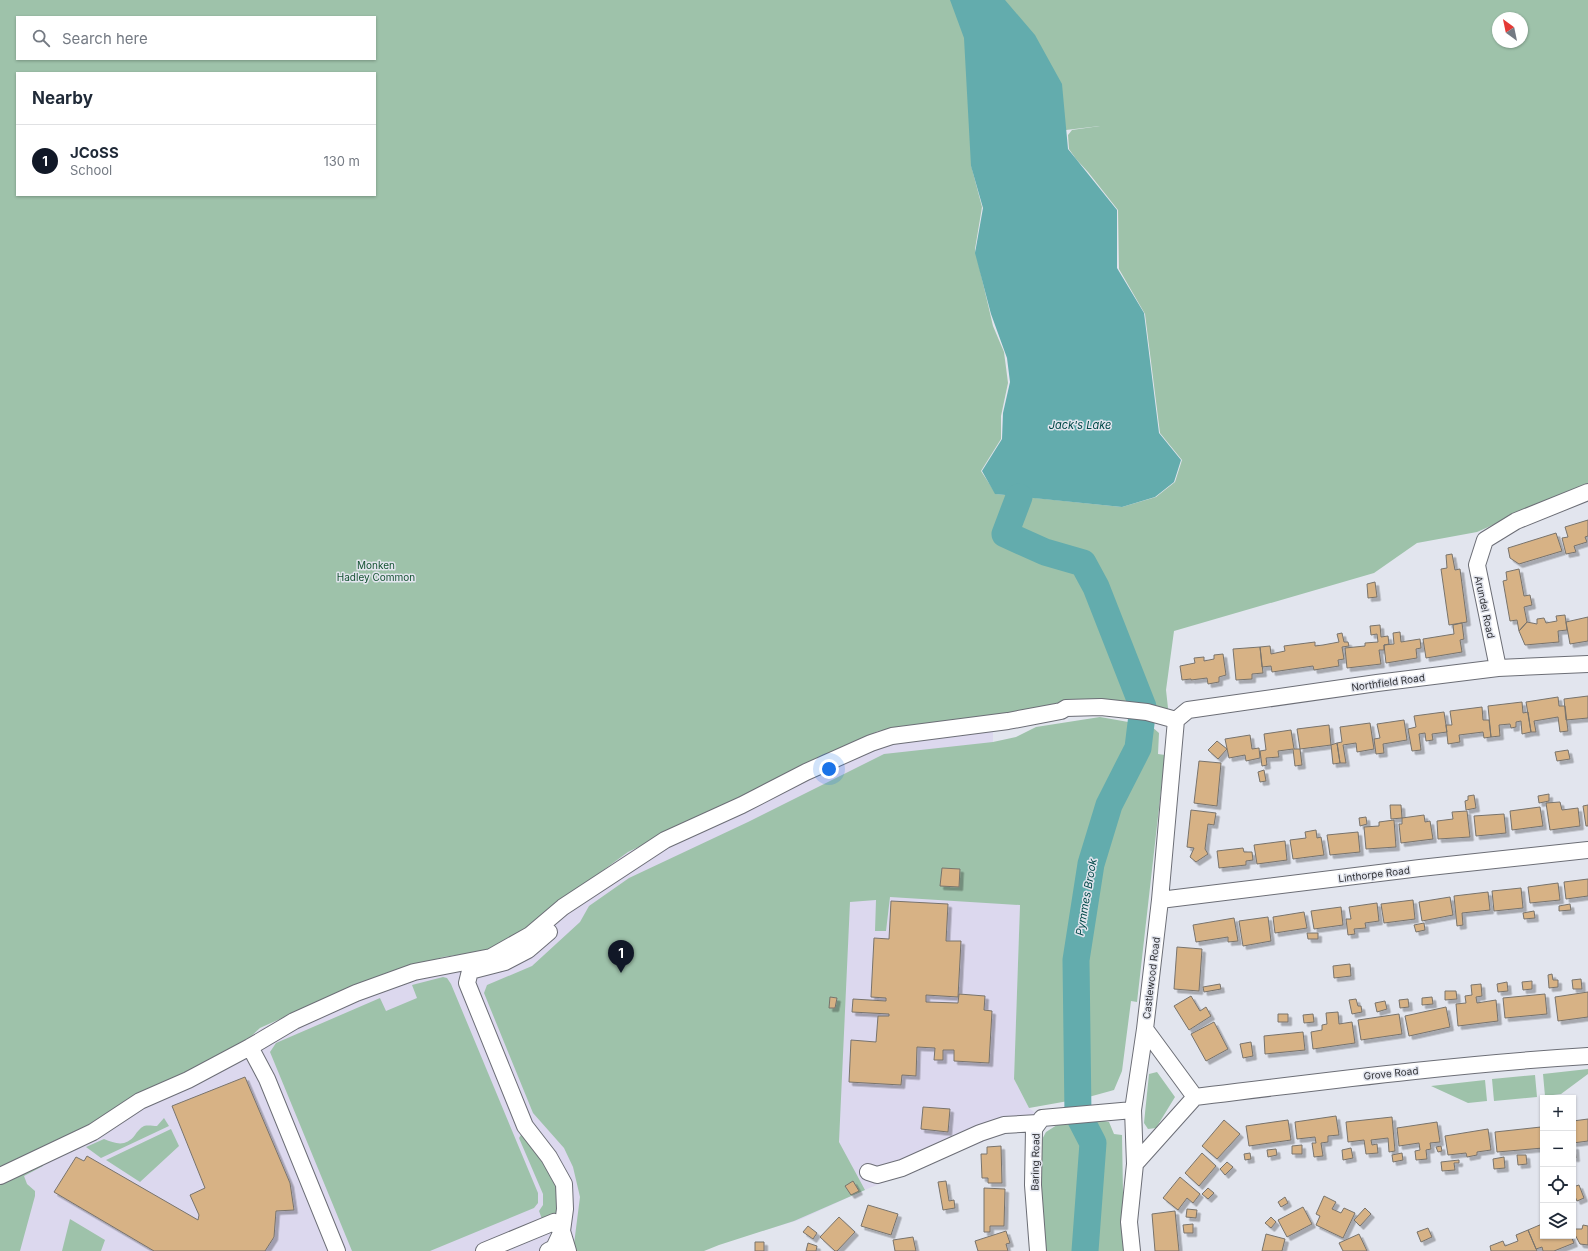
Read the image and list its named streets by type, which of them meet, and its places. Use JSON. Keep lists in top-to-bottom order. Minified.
{"streets":{"street":["Arundel Road","Northfield Road","Linthorpe Road","Castlewood Road","Grove Road","Baring Road"]},"crossings":[["Arundel Road","Northfield Road"],["Northfield Road","Castlewood Road"],["Linthorpe Road","Castlewood Road"],["Castlewood Road","Baring Road"]],"water":["Jack's Lake","Pymmes Brook"],"parks":["Monken Hadley Common"],"north":"top left","page":{"search":"Search here","heading":"Nearby","list":[{"mark":"1","name":"JCoSS","note":"School","value":"130 m"}],"pins":"1","map_buttons":["+","−"]}}
